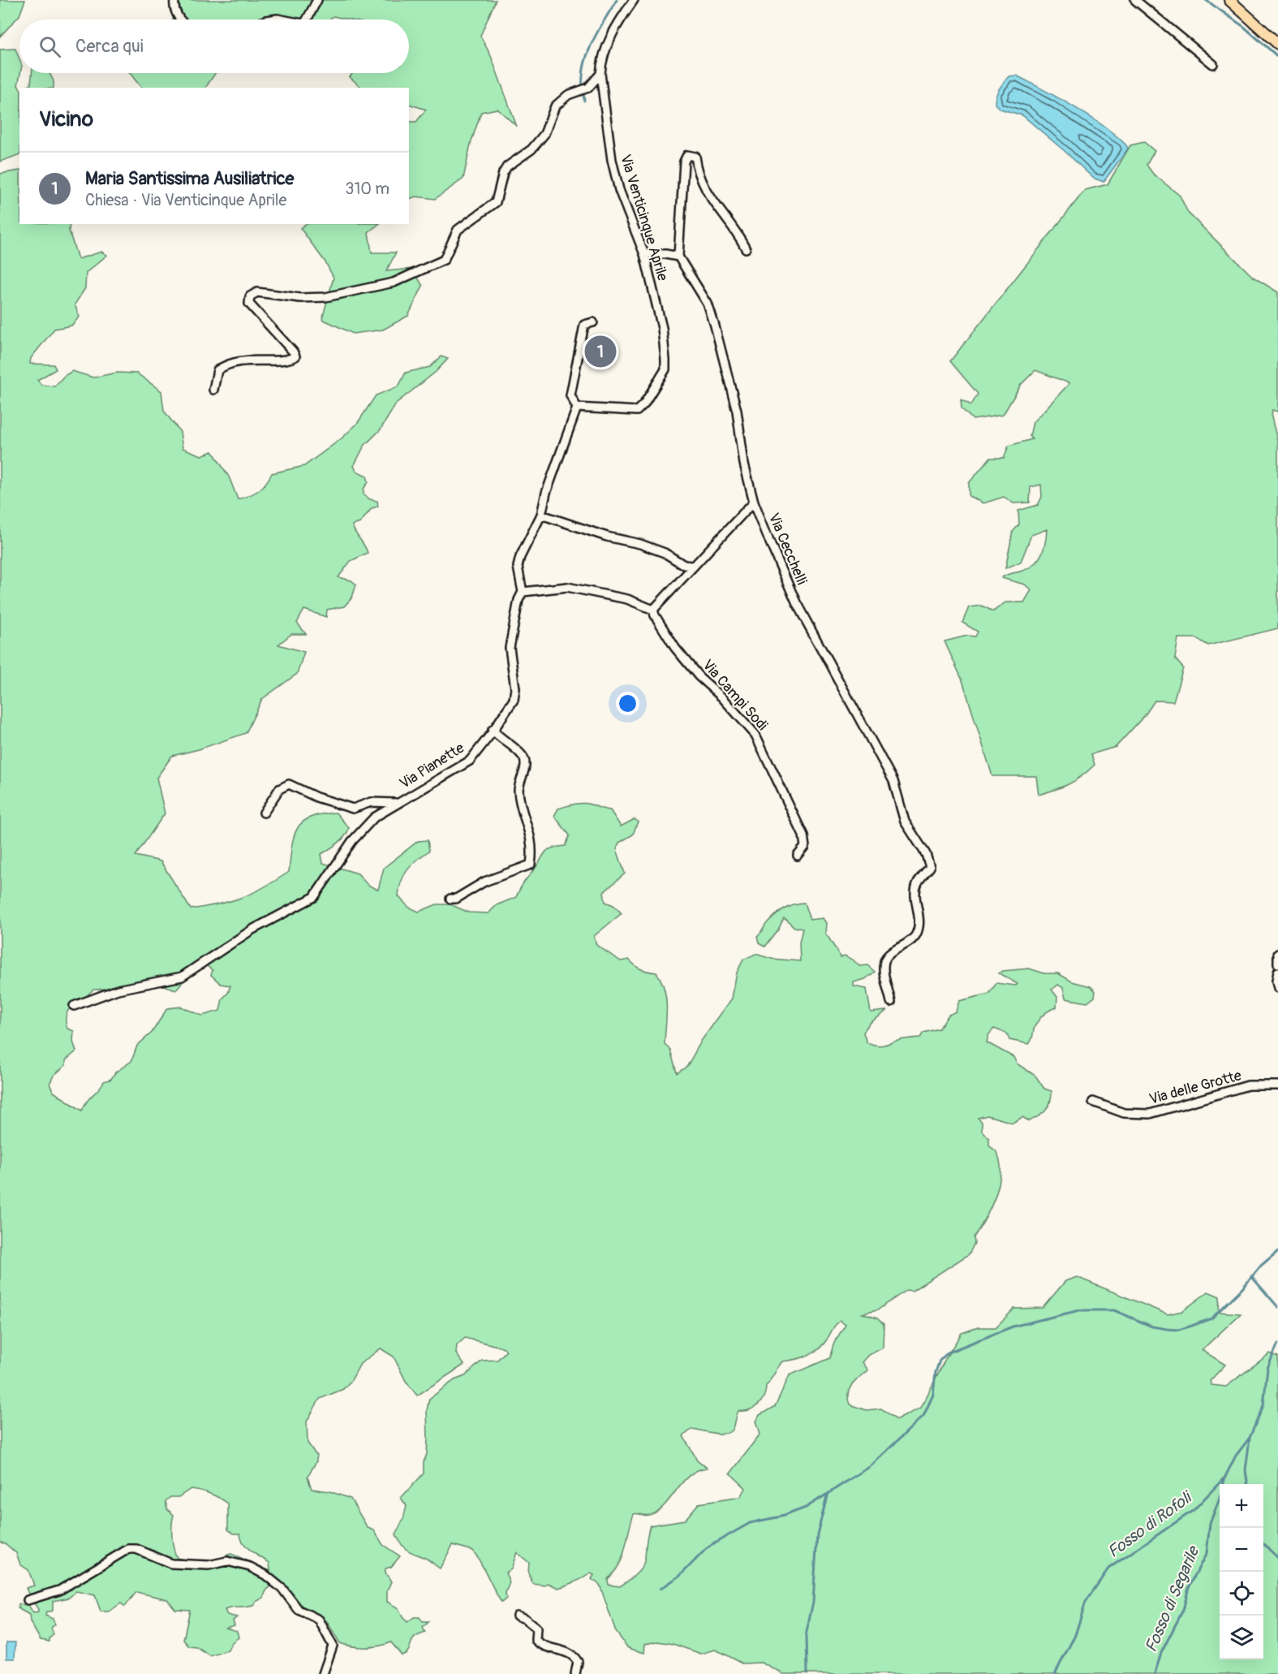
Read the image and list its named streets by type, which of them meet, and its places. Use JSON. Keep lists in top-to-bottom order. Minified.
{"streets":{"street":["Via Venticinque Aprile","Via Cecchelli","Via Campi Sodi","Via Pianette","Via delle Grotte"]},"water":["Fosso di Rofoli","Fosso di Segarile"],"page":{"search":"Cerca qui","heading":"Vicino","list":[{"mark":"1","name":"Maria Santissima Ausiliatrice","note":"Chiesa · Via Venticinque Aprile","value":"310 m"}],"pins":"1","map_buttons":["+","−"]}}
